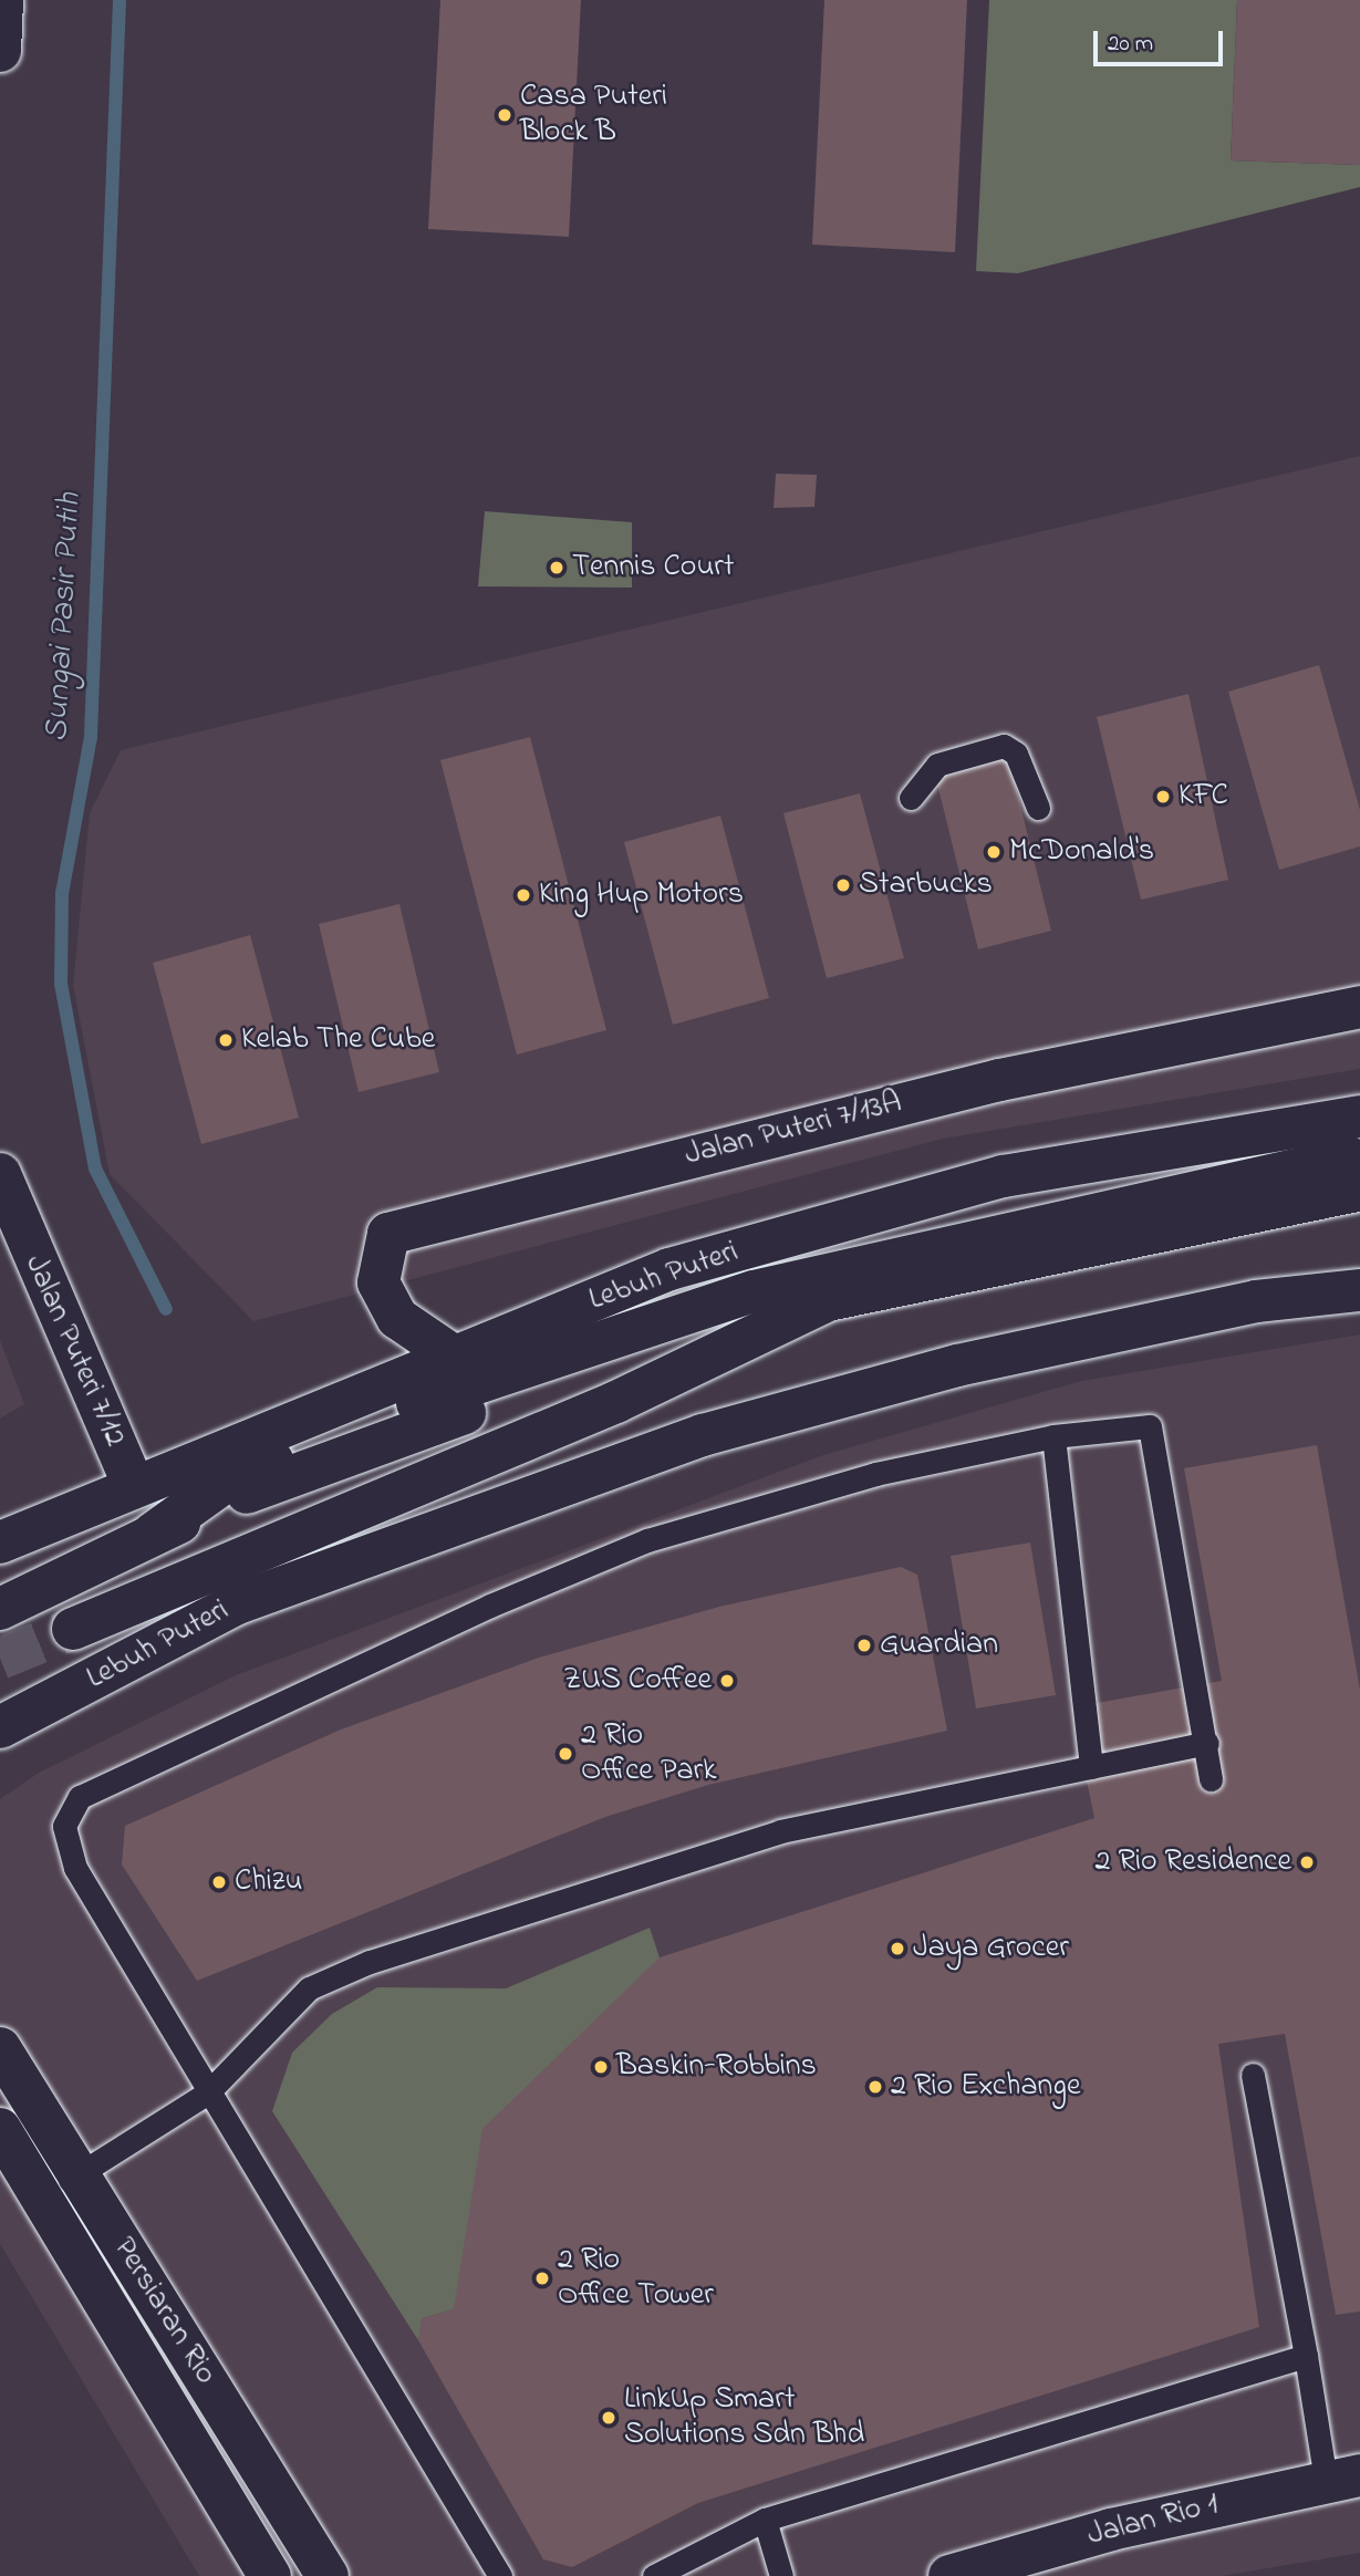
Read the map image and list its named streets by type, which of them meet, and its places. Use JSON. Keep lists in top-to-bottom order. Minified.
{"streets":{"main road":["Jalan Puteri 7/13A","Lebuh Puteri","Jalan Puteri 7/12","Persiaran Rio","Jalan Rio 1"]},"crossings":[["Jalan Puteri 7/13A","Lebuh Puteri"],["Lebuh Puteri","Jalan Puteri 7/12"]],"water":["Sungai Pasir Putih"],"places":["Casa Puteri Block B","Tennis Court","KFC","McDonald's","Starbucks","King Hup Motors","Kelab The Cube","Guardian","ZUS Coffee","2 Rio Office Park","2 Rio Residence","Chizu","Jaya Grocer","Baskin-Robbins","2 Rio Exchange","2 Rio Office Tower","LinkUp Smart Solutions Sdn Bhd"],"scale_bar":"20 m"}
